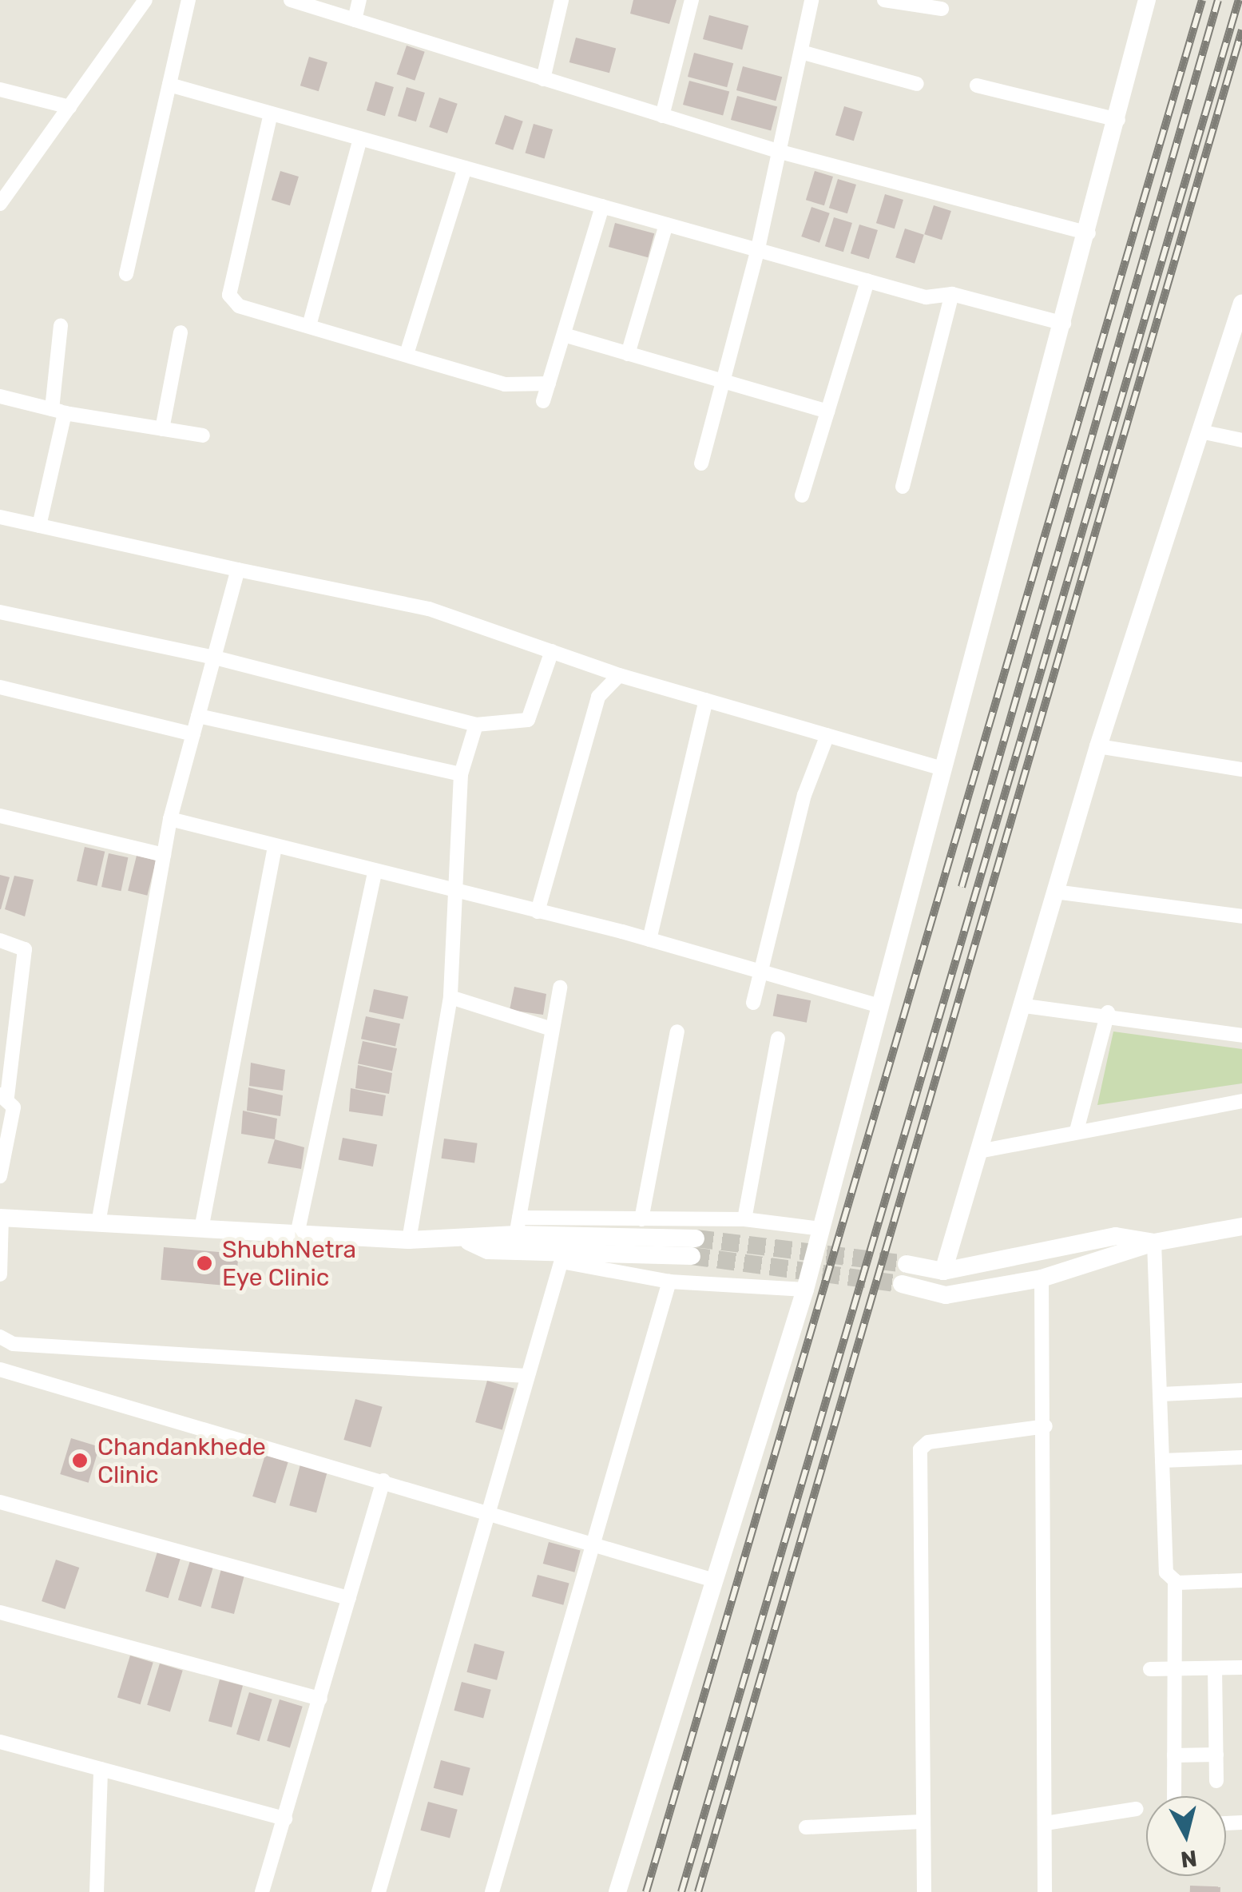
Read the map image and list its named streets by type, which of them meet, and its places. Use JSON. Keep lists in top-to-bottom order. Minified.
{"places":["ShubhNetra Eye Clinic","Chandankhede Clinic"],"north":"bottom"}
